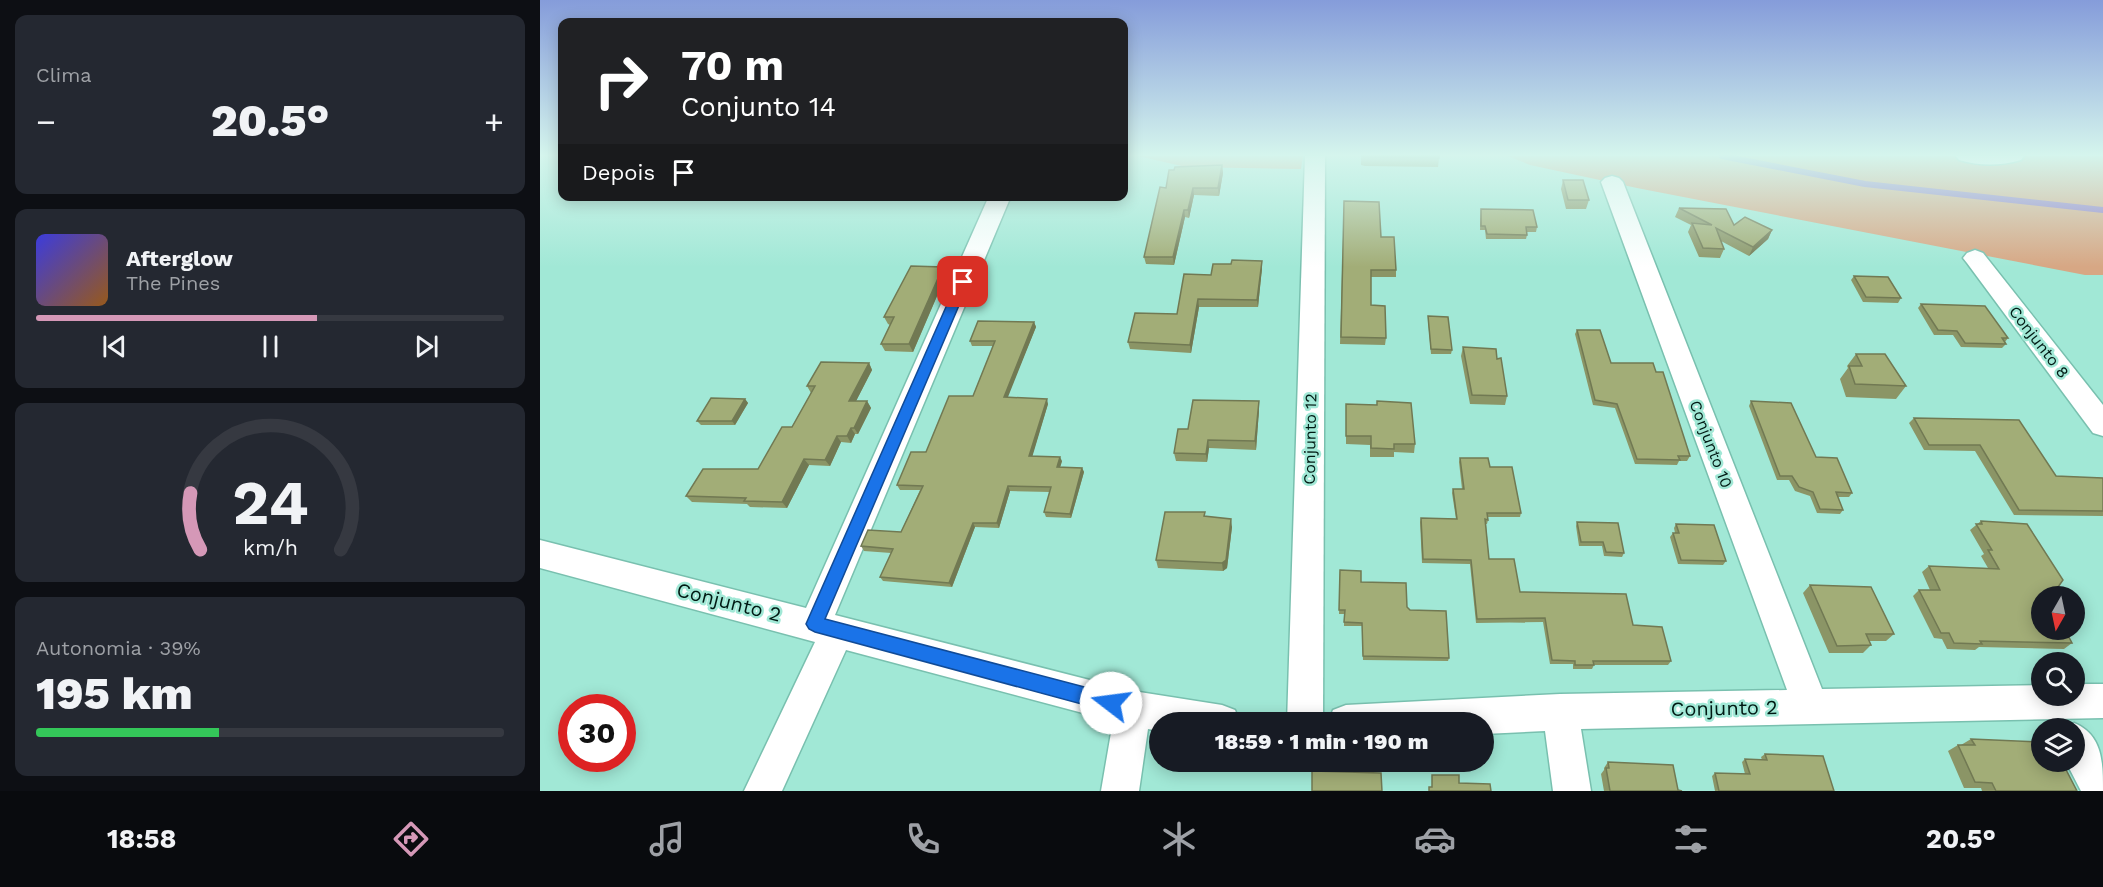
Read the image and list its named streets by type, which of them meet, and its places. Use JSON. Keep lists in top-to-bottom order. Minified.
{"streets":{"street":["Conjunto 8","Conjunto 12","Conjunto 10","Conjunto 2"]},"crossings":[["Conjunto 10","Conjunto 2"]],"north":"bottom","page":{"tile":["Clima",["Autonomia · 39%","195 km"]],"turn":["70 m","Conjunto 14"],"heat":["−","20.5°","+"],"then":"Depois","song":["Afterglow","The Pines"],"limit":"30","trip":"18:59 · 1 min · 190 m","tabs":["18:58","20.5°"],"gauge":["24","km/h"]}}
